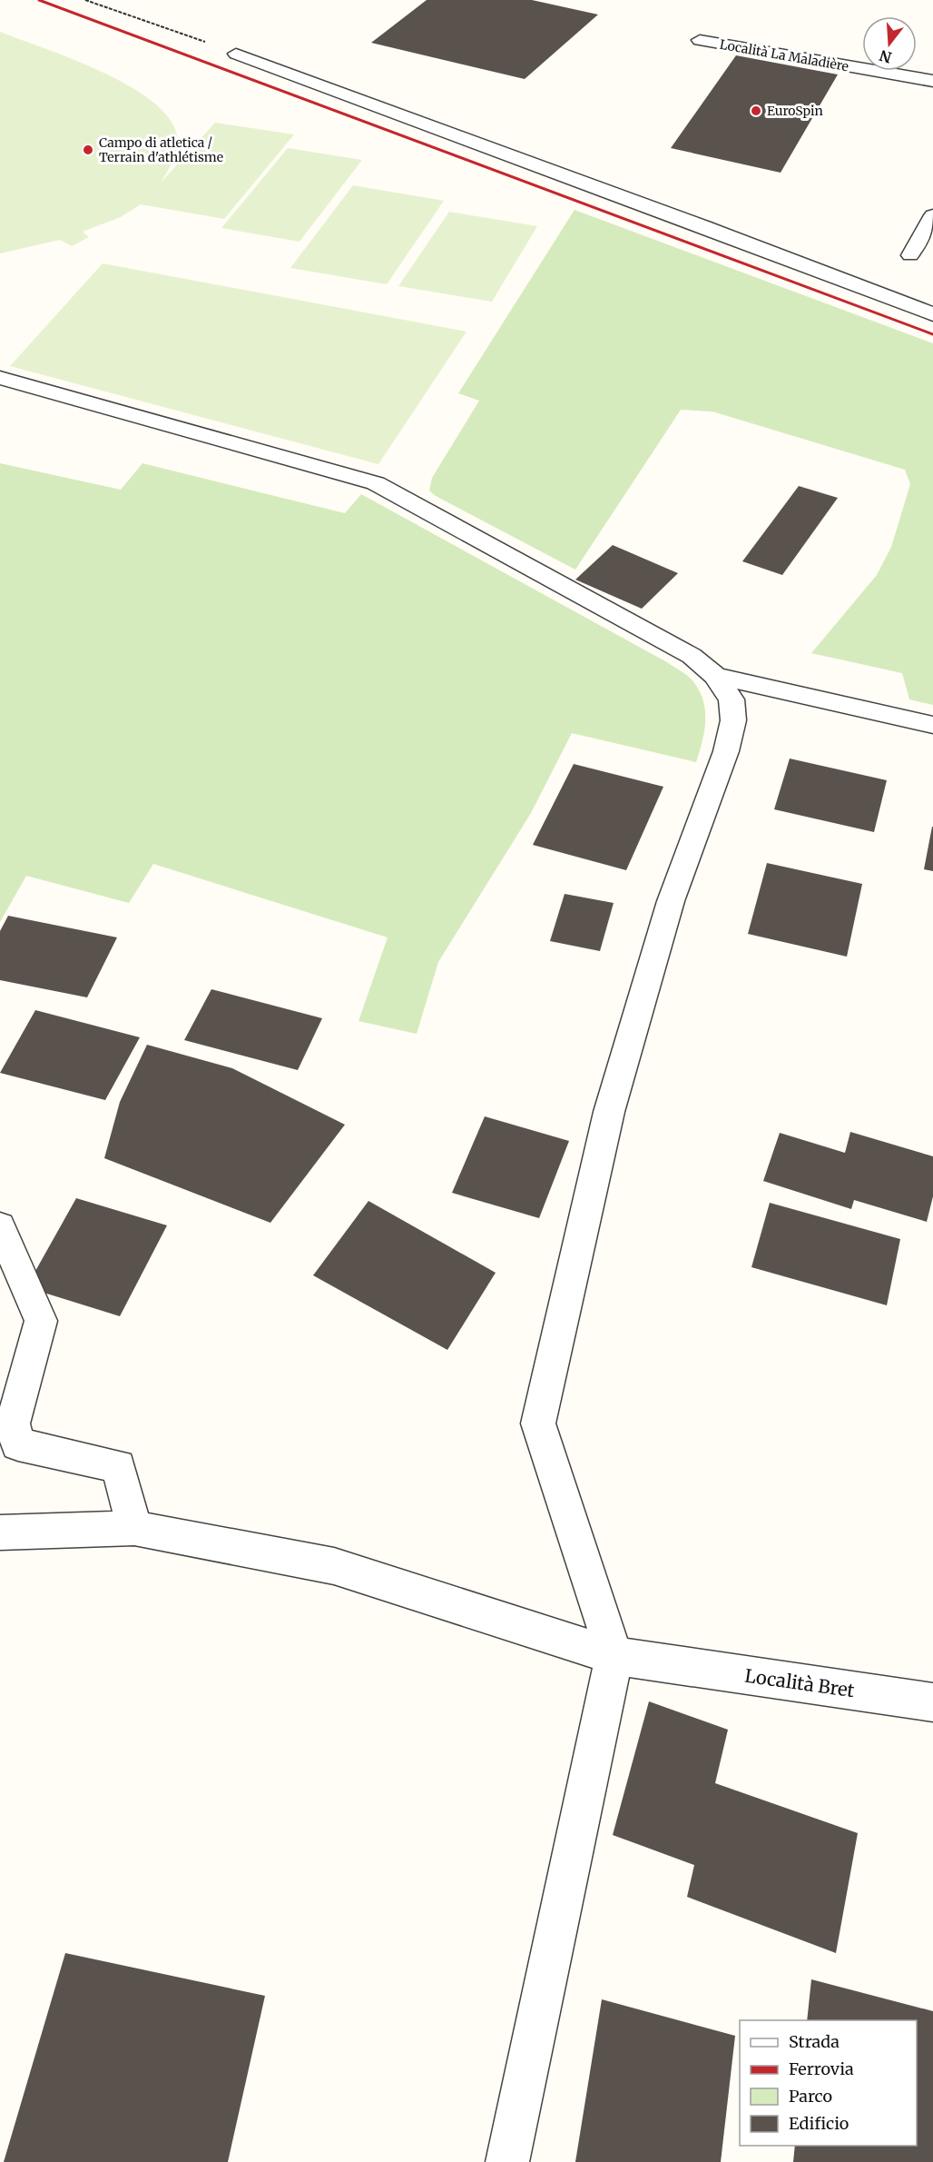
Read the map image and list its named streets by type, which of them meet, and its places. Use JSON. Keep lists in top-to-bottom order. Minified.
{"streets":{"street":["Località La Maladière","Località Bret"]},"places":["EuroSpin","Campo di atletica / Terrain d'athlétisme"],"legend":["Strada","Ferrovia","Parco","Edificio"],"north":"bottom"}
